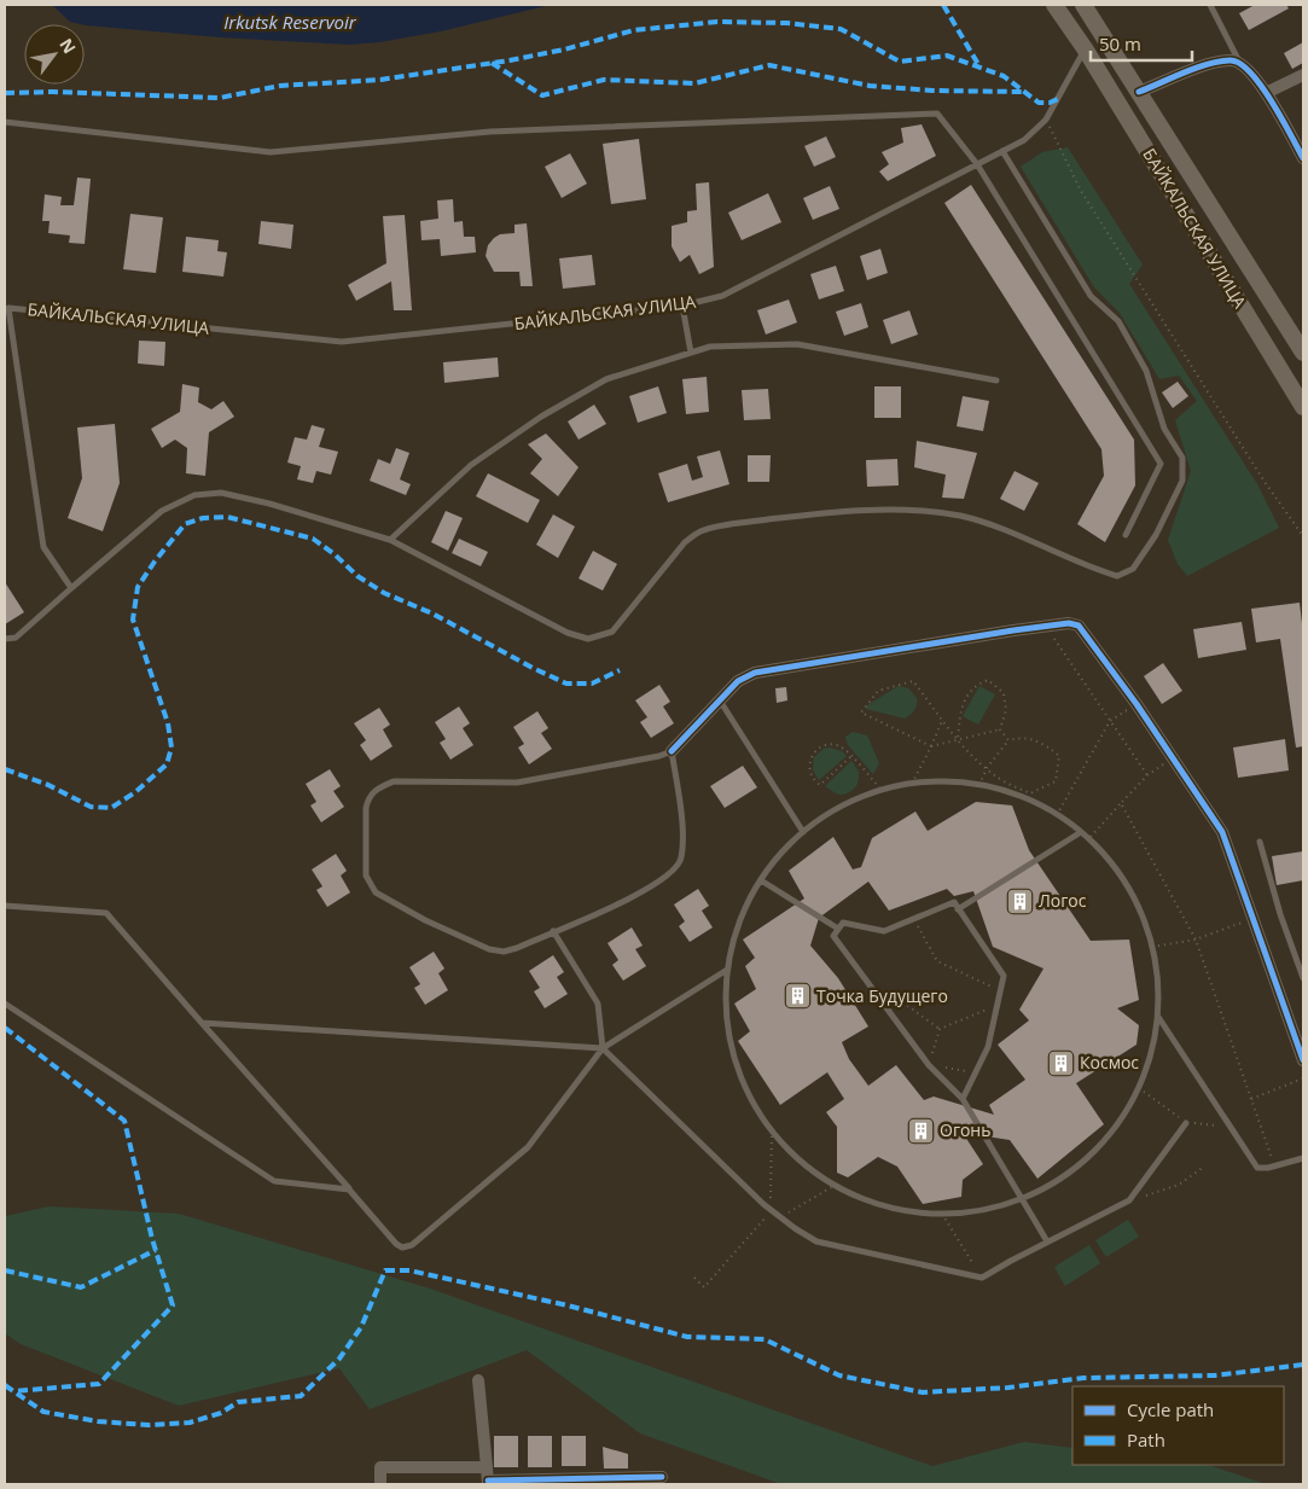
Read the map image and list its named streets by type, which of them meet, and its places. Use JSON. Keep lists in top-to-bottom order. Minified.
{"streets":{"main road":["БАЙКАЛЬСКАЯ УЛИЦА"]},"water":["Irkutsk Reservoir"],"places":{"building":["Логос","Точка Будущего","Космос","Огонь"]},"legend":["Cycle path","Path"],"scale_bar":"50 m","north":"top right"}
